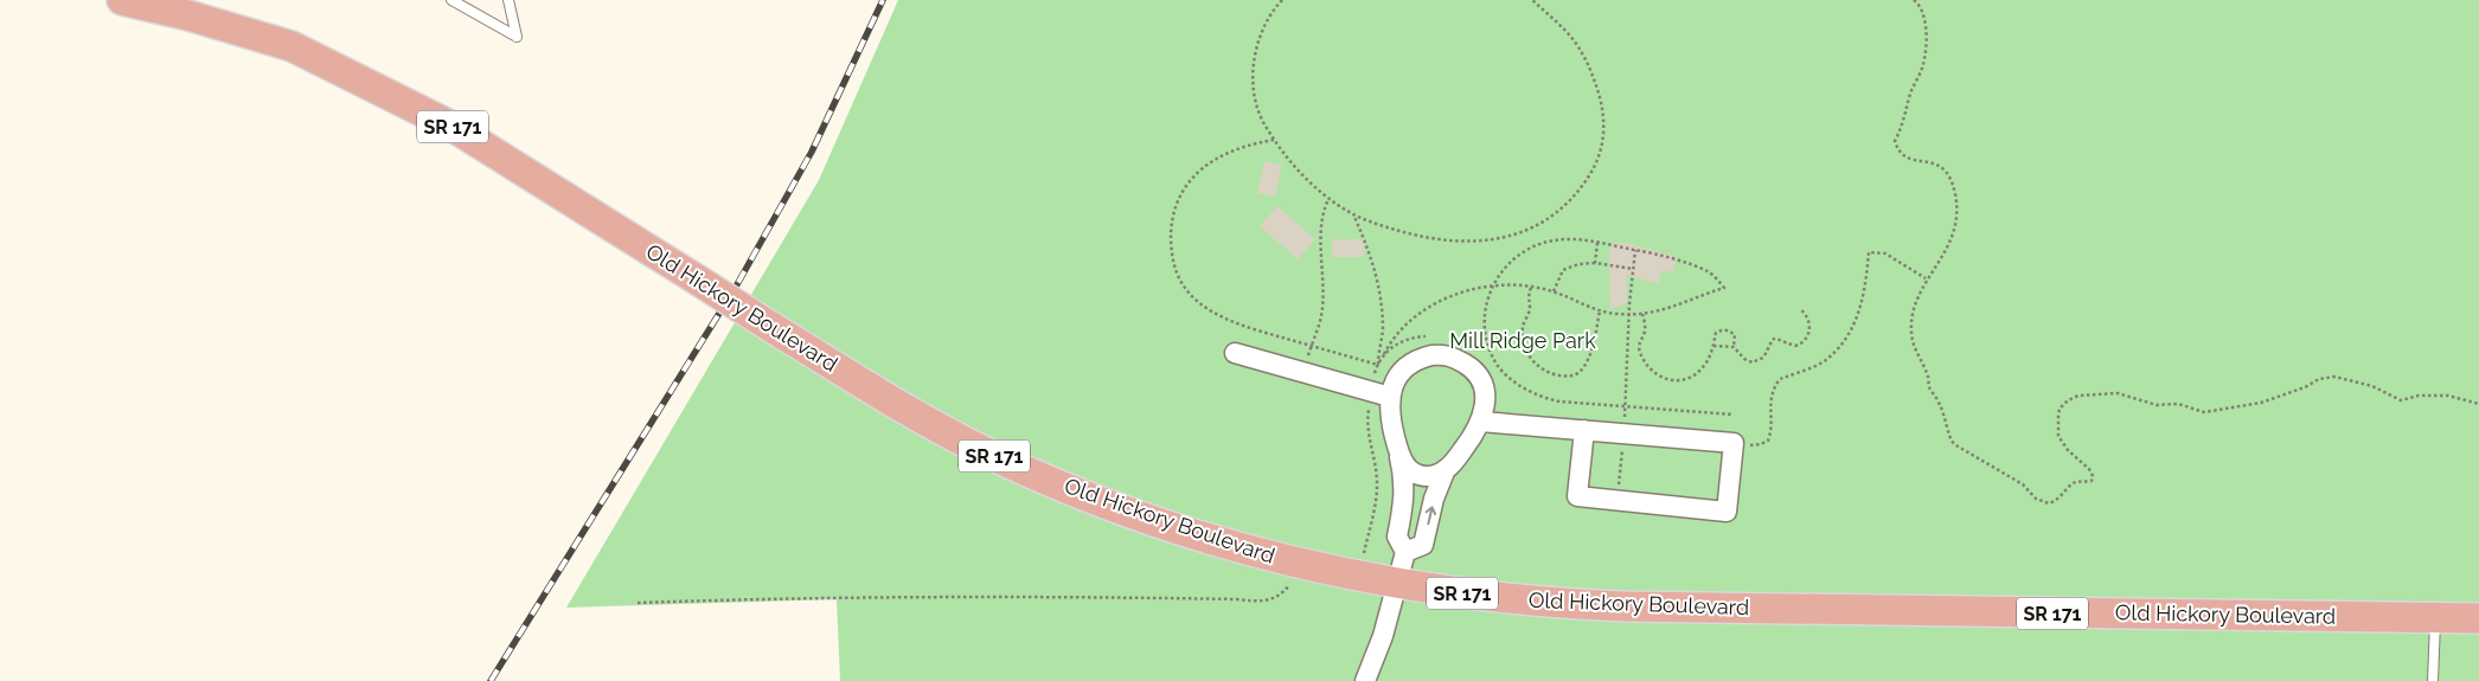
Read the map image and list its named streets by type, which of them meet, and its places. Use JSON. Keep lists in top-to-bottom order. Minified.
{"streets":{"main road":["SR 171","Old Hickory Boulevard"]},"parks":["Mill Ridge Park"]}
